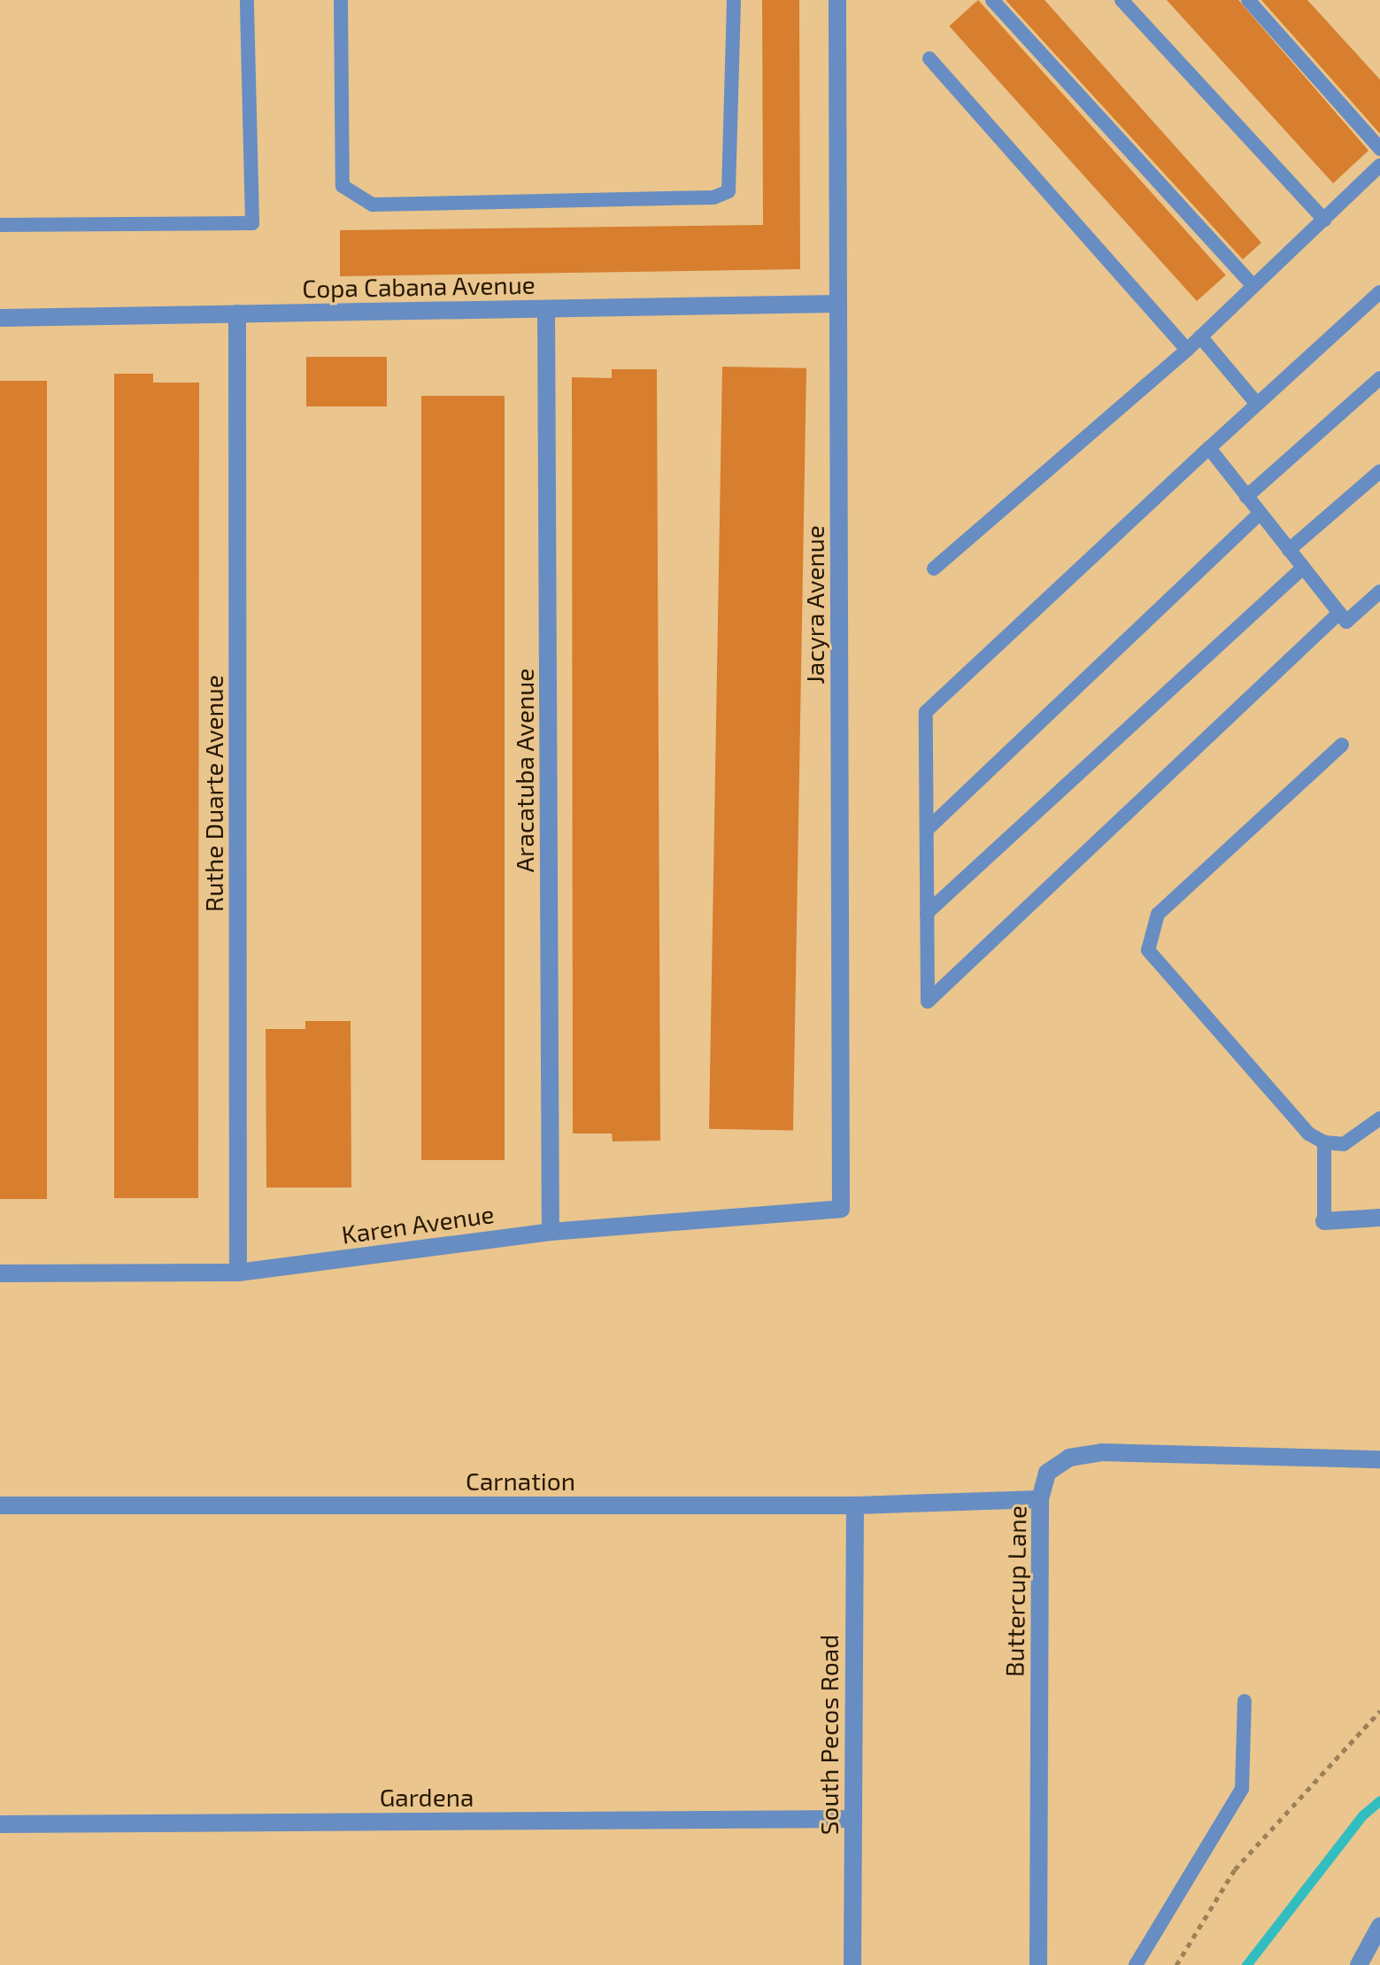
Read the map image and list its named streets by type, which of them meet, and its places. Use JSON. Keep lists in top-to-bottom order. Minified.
{"streets":{"street":["Copa Cabana Avenue","Jacyra Avenue","Aracatuba Avenue","Ruthe Duarte Avenue","Karen Avenue","Carnation","Buttercup Lane","South Pecos Road","Gardena"]},"crossings":[["Copa Cabana Avenue","Jacyra Avenue"],["Copa Cabana Avenue","Aracatuba Avenue"],["Copa Cabana Avenue","Ruthe Duarte Avenue"],["Jacyra Avenue","Karen Avenue"],["Aracatuba Avenue","Karen Avenue"],["Ruthe Duarte Avenue","Karen Avenue"],["Carnation","Buttercup Lane"],["Carnation","South Pecos Road"],["South Pecos Road","Gardena"]]}
